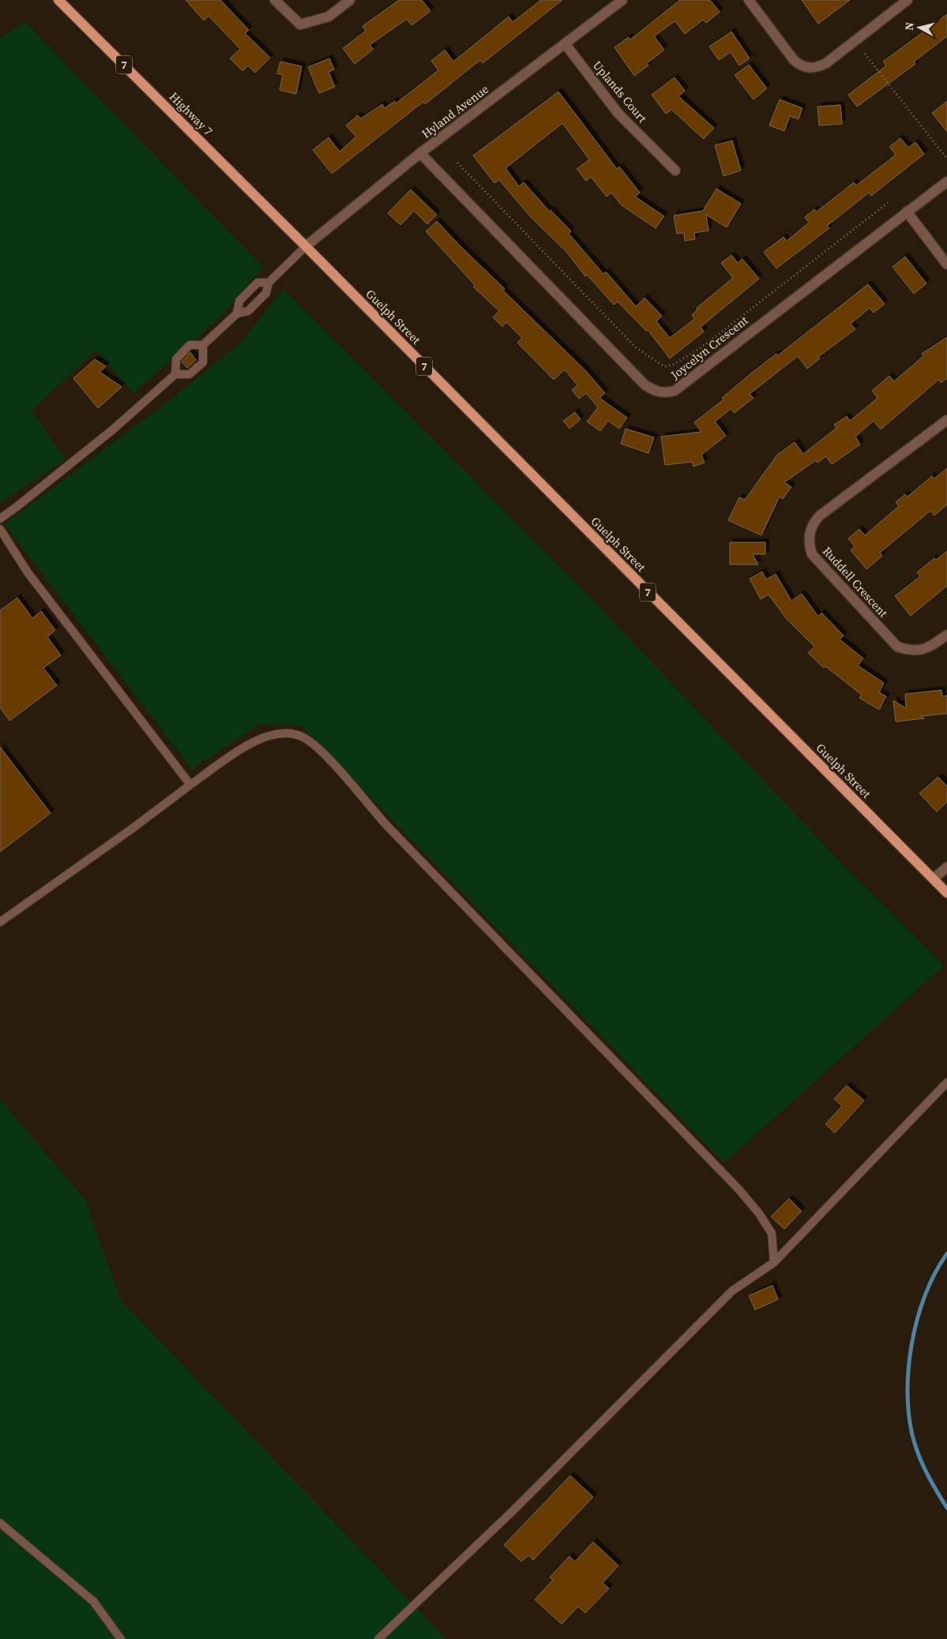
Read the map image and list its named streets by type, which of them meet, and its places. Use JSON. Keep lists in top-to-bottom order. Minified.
{"streets":{"main road":["7","Highway 7","Guelph Street"],"street":["Uplands Court","Hyland Avenue","Joycelyn Crescent","Ruddell Crescent"]},"crossings":[["Uplands Court","Hyland Avenue"],["Hyland Avenue","Highway 7"],["Hyland Avenue","Guelph Street"],["Hyland Avenue","Joycelyn Crescent"],["Highway 7","Guelph Street"]],"north":"left"}
